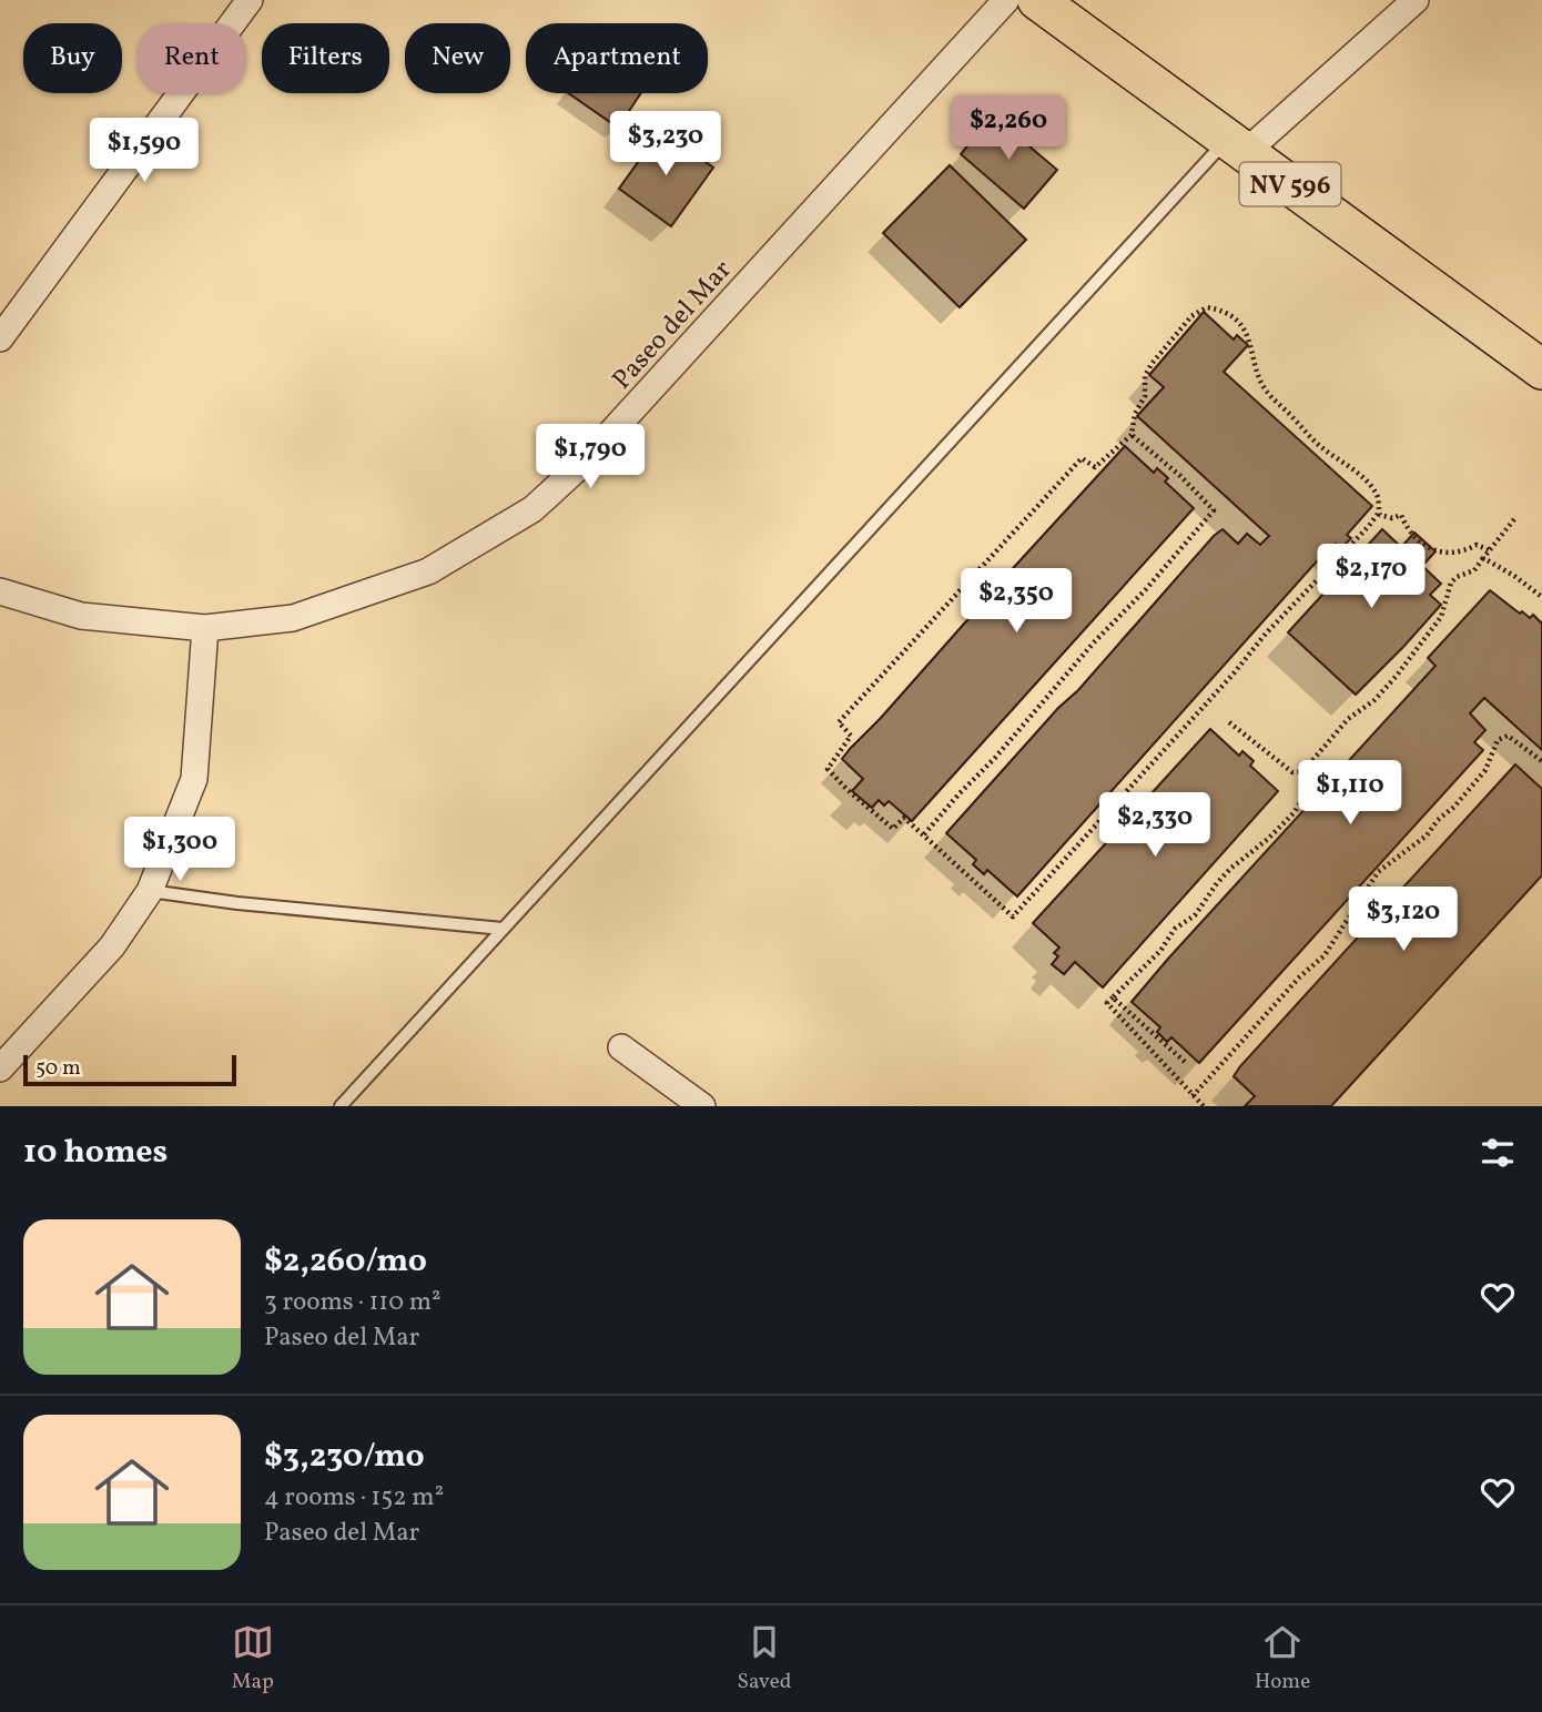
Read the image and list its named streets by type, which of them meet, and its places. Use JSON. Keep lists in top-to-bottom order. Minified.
{"streets":{"main road":["NV 596"],"street":["Paseo del Mar"]},"scale_bar":"50 m","page":{"chip":["Buy","Rent","Filters","New","Apartment"],"price":["$2,260","$3,230","$1,590","$1,790","$2,170","$2,350","$1,110","$2,330","$1,300","$3,120"],"scale":"50 m","heading":"10 homes","list":[{"name":"$2,260/mo","note":"3 rooms · 110 m² · Paseo del Mar"},{"name":"$3,230/mo","note":"4 rooms · 152 m² · Paseo del Mar"}],"tabs":["Map","Saved","Home"]}}
